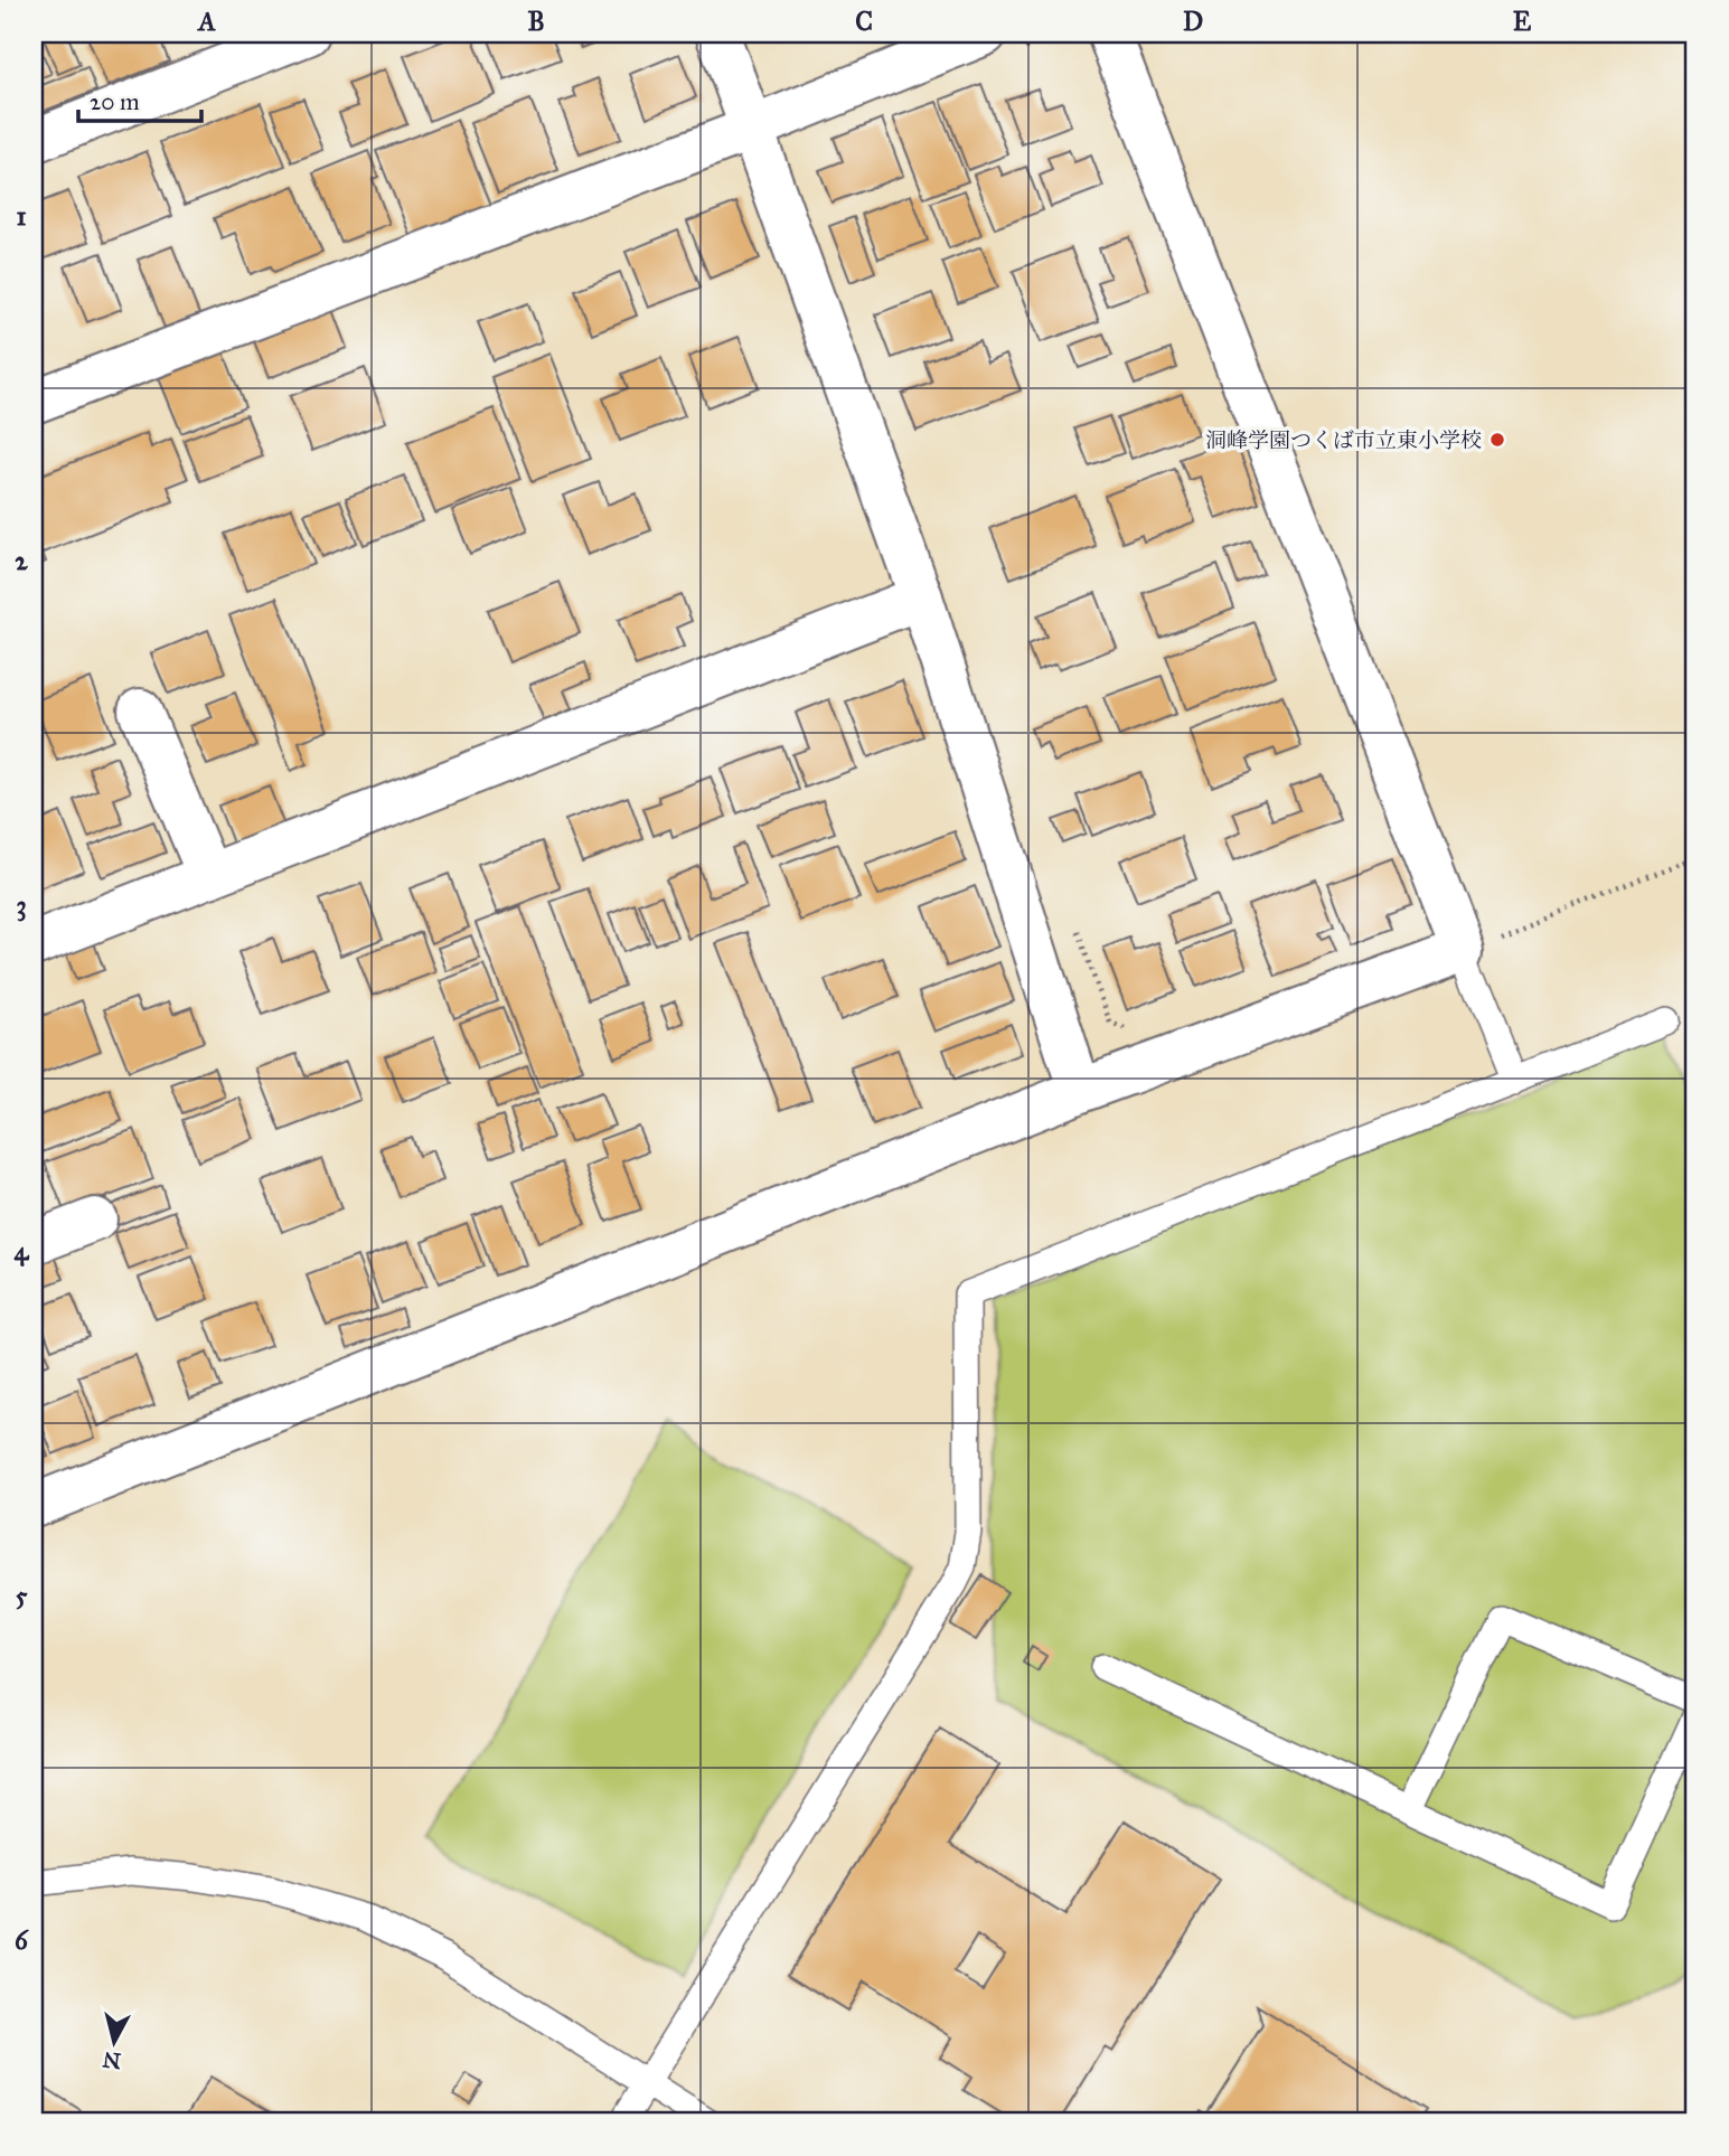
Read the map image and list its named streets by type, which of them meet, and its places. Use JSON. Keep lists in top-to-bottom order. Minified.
{"places":["洞峰学園つくば市立東小学校"],"scale_bar":"20 m","north":"bottom","grid":{"columns":["A","B","C","D","E"],"rows":["1","2","3","4","5","6"]}}
